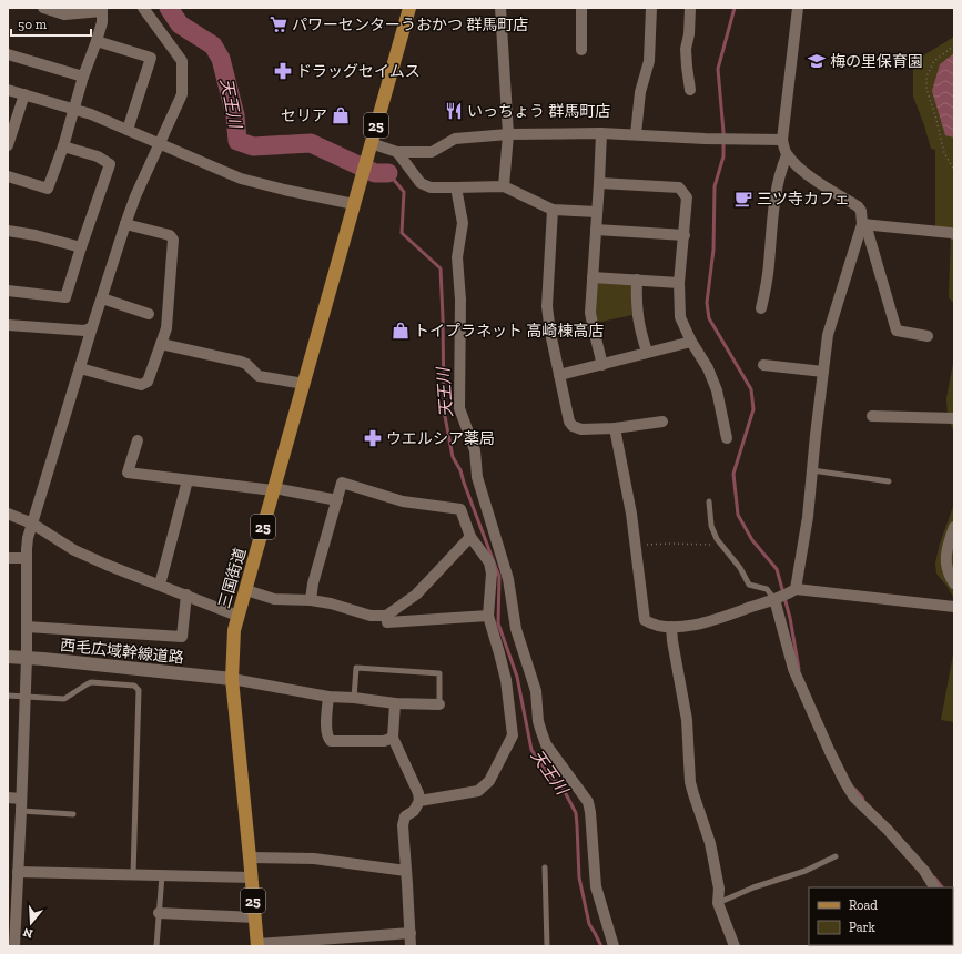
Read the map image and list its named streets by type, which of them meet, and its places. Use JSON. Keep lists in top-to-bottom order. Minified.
{"streets":{"main road":["25","三国街道"],"street":["西毛広域幹線道路"]},"crossings":[["25","三国街道"],["三国街道","西毛広域幹線道路"]],"water":["天王川"],"places":{"supermarket":["パワーセンターうおかつ 群馬町店"],"school or university":["梅の里保育園"],"pharmacy":["ドラッグセイムス","ウエルシア薬局"],"restaurant":["いっちょう 群馬町店"],"shop":["セリア","トイプラネット 高崎棟高店"],"cafe":["三ツ寺カフェ"]},"legend":["Road","Park"],"scale_bar":"50 m","north":"bottom"}
